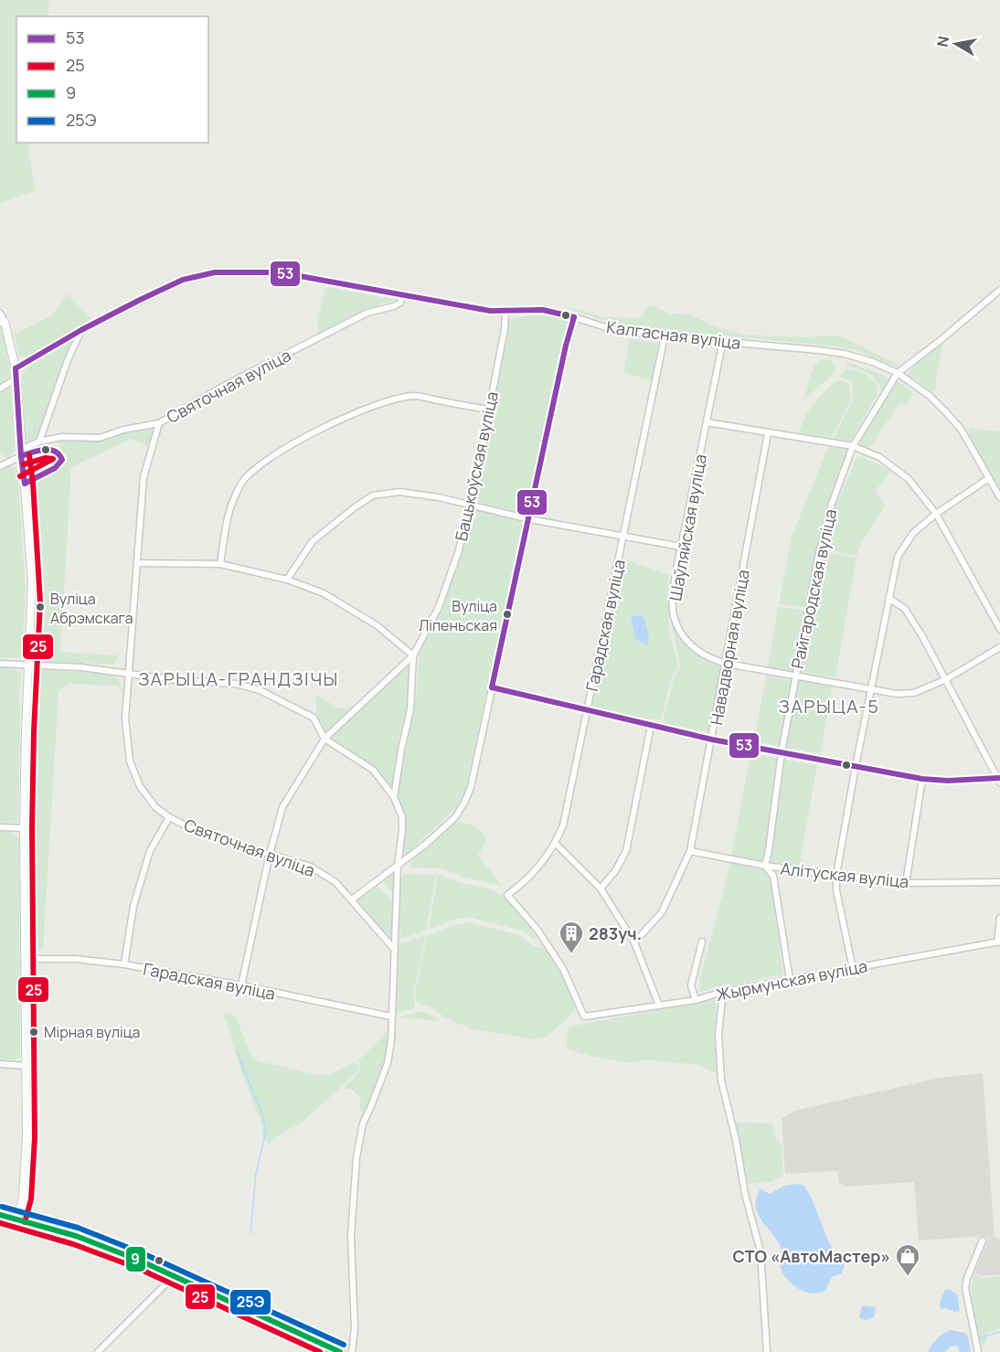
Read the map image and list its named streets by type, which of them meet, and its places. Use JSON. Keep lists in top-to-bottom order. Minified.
{"streets":{"street":["Калгасная вуліца","Святочная вуліца","Бацькоўская вуліца","Шаўляйская вуліца","Райгародская вуліца","Гарадская вуліца","Навадворная вуліца","Алітуская вуліца","Жырмунская вуліца"]},"crossings":[["Калгасная вуліца","Святочная вуліца"],["Калгасная вуліца","Бацькоўская вуліца"],["Калгасная вуліца","Шаўляйская вуліца"],["Калгасная вуліца","Райгародская вуліца"],["Калгасная вуліца","Гарадская вуліца"],["Святочная вуліца","Бацькоўская вуліца"],["Бацькоўская вуліца","Гарадская вуліца"],["Шаўляйская вуліца","Райгародская вуліца"],["Шаўляйская вуліца","Навадворная вуліца"],["Райгародская вуліца","Алітуская вуліца"],["Гарадская вуліца","Жырмунская вуліца"],["Навадворная вуліца","Алітуская вуліца"]],"districts":["ЗАРЫЦА-ГРАНДЗІЧЫ","ЗАРЫЦА-5"],"places":{"other":["Вуліца Абрэмскага","Вуліца Ліпеньская","Мірная вуліца"],"building":["283уч."],"shop":["СТО «АвтоМастер»"]},"lines":["transit line 53","transit line 25","transit line 25Э","transit line 9"],"legend":["53","25","9","25Э"],"north":"left"}
